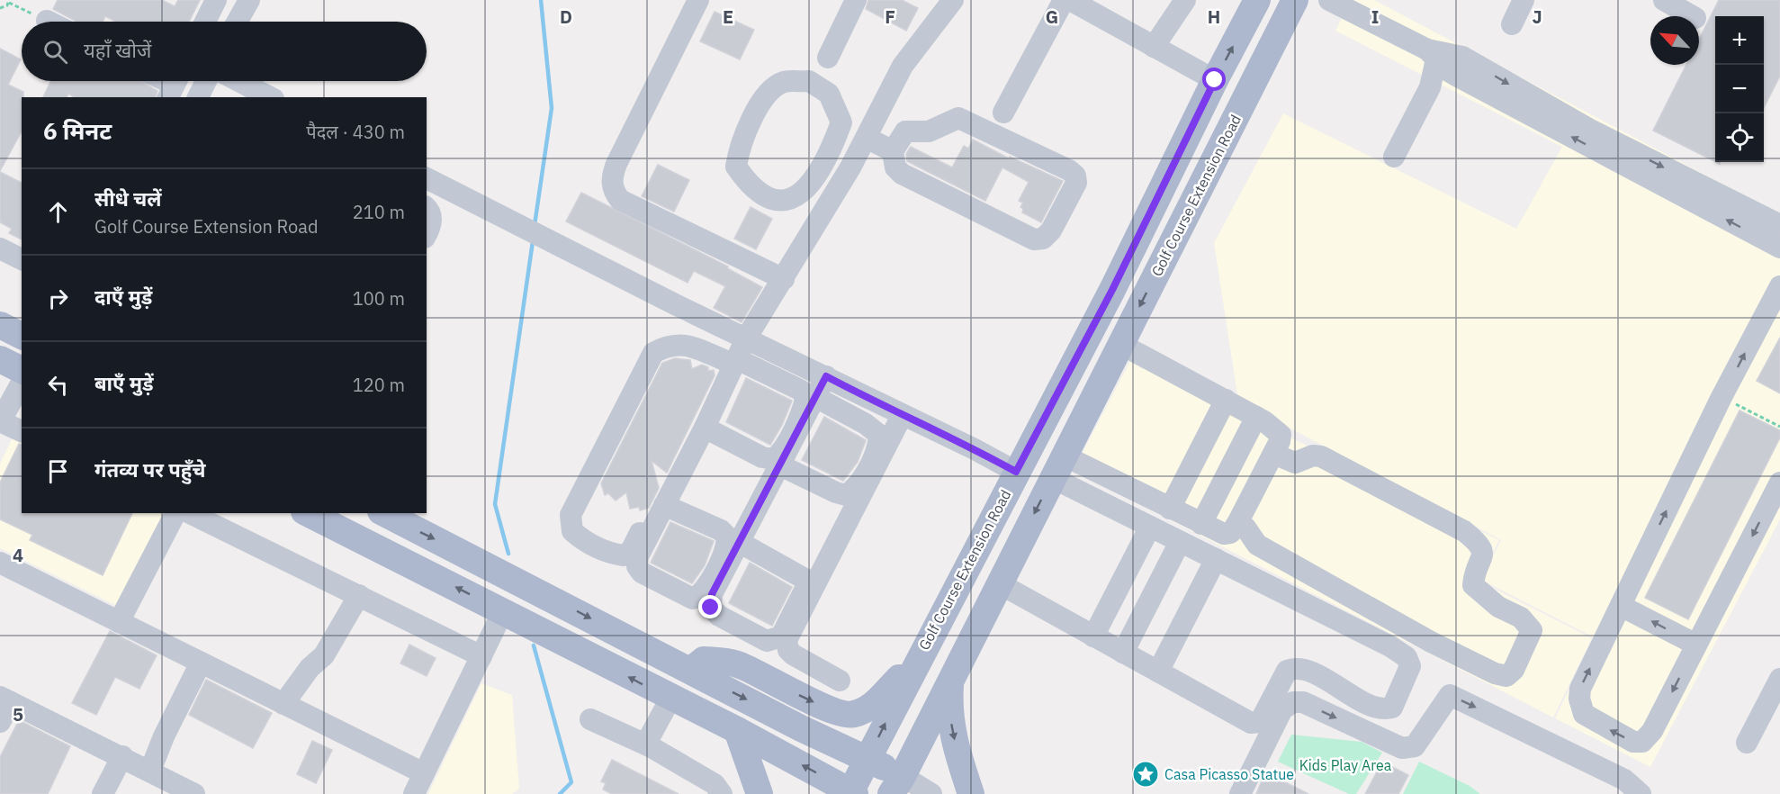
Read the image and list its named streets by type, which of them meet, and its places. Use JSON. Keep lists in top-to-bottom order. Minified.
{"streets":{"main road":["Golf Course Extension Road"]},"parks":["Kids Play Area"],"places":{"place":["Casa Picasso Statue"]},"north":"top left","page":{"map_buttons":["+","−"],"search":"यहाँ खोजें","heading":["6 मिनट","पैदल · 430 m"],"list":[["सीधे चलें","Golf Course Extension Road","210 m"],["दाएँ मुड़ें","100 m"],["बाएँ मुड़ें","120 m"],"गंतव्य पर पहुँचे"]},"grid":{"columns":["D","E","F","G","H","I","J"],"rows":["4","5"]}}
